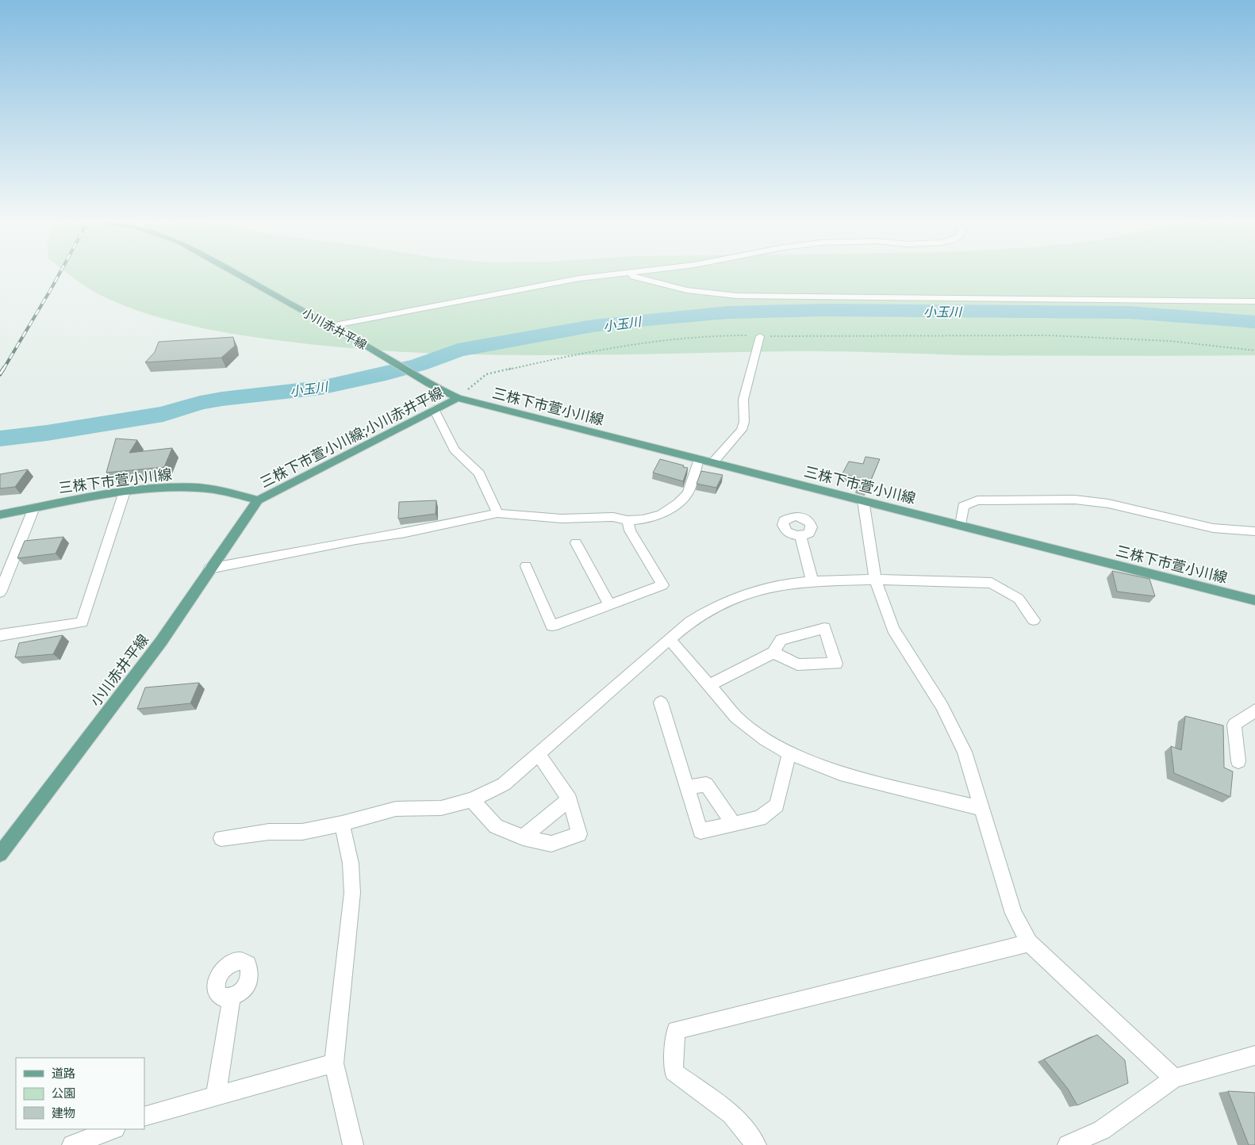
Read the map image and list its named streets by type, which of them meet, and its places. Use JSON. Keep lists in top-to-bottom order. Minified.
{"streets":{"main road":["小川赤井平線","三株下市萱小川線","三株下市萱小川線;小川赤井平線"]},"crossings":[["小川赤井平線","三株下市萱小川線"],["小川赤井平線","三株下市萱小川線;小川赤井平線"],["三株下市萱小川線","三株下市萱小川線;小川赤井平線"]],"water":["小玉川"],"legend":["道路","公園","建物"]}
